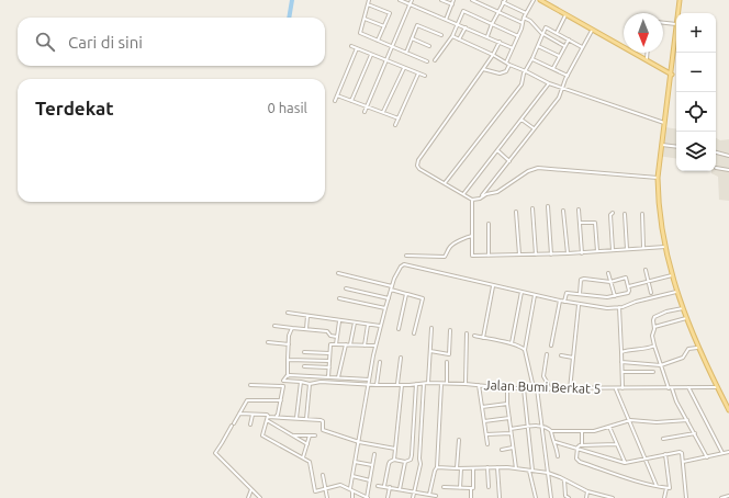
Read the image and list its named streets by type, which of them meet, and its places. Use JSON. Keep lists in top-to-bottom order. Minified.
{"streets":{"street":["Jalan Bumi Berkat 5"]},"north":"bottom","page":{"map_buttons":["+","−"],"search":"Cari di sini","heading":["Terdekat","0 hasil"]}}
